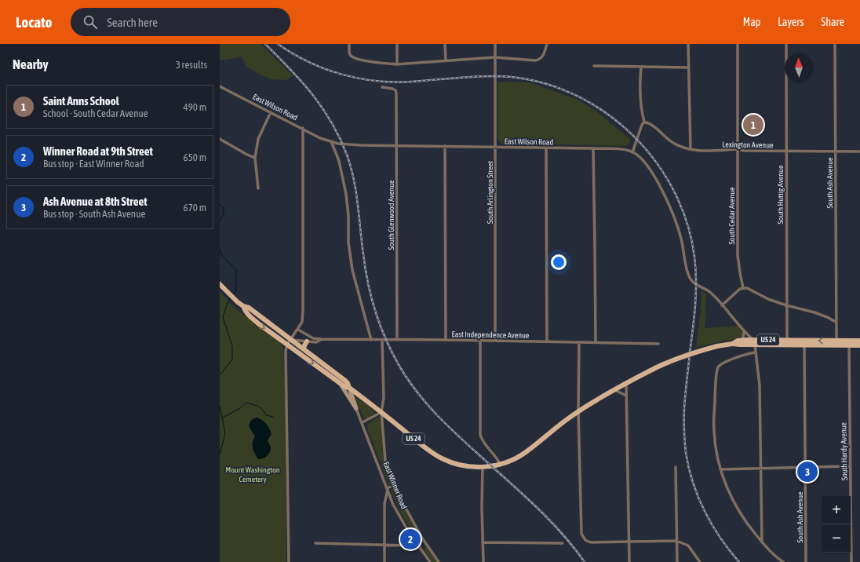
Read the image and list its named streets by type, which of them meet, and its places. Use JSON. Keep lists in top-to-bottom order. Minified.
{"streets":{"main road":["US 24","East Winner Road"],"street":["East Wilson Road","Lexington Avenue","South Ash Avenue","South Arlington Street","South Huttig Avenue","South Glenwood Avenue","South Cedar Avenue","East Independence Avenue","South Hardy Avenue"]},"crossings":[["East Wilson Road","South Arlington Street"],["East Wilson Road","South Glenwood Avenue"],["East Wilson Road","US 24"],["Lexington Avenue","South Ash Avenue"],["Lexington Avenue","South Huttig Avenue"],["Lexington Avenue","South Cedar Avenue"],["South Ash Avenue","US 24"],["South Arlington Street","East Independence Avenue"],["South Huttig Avenue","US 24"],["South Glenwood Avenue","East Independence Avenue"],["East Independence Avenue","East Winner Road"],["US 24","South Hardy Avenue"],["US 24","East Winner Road"]],"parks":["Mount Washington Cemetery"],"north":"top","page":{"header":"Locato","search":"Search here","nav":["Map","Layers","Share"],"heading":["Nearby","3 results"],"list":[{"mark":"1","name":"Saint Anns School","note":"School · South Cedar Avenue","value":"490 m"},{"mark":"2","name":"Winner Road at 9th Street","note":"Bus stop · East Winner Road","value":"650 m"},{"mark":"3","name":"Ash Avenue at 8th Street","note":"Bus stop · South Ash Avenue","value":"670 m"}],"pins":["1","3","2"],"map_buttons":["+","−"]}}
